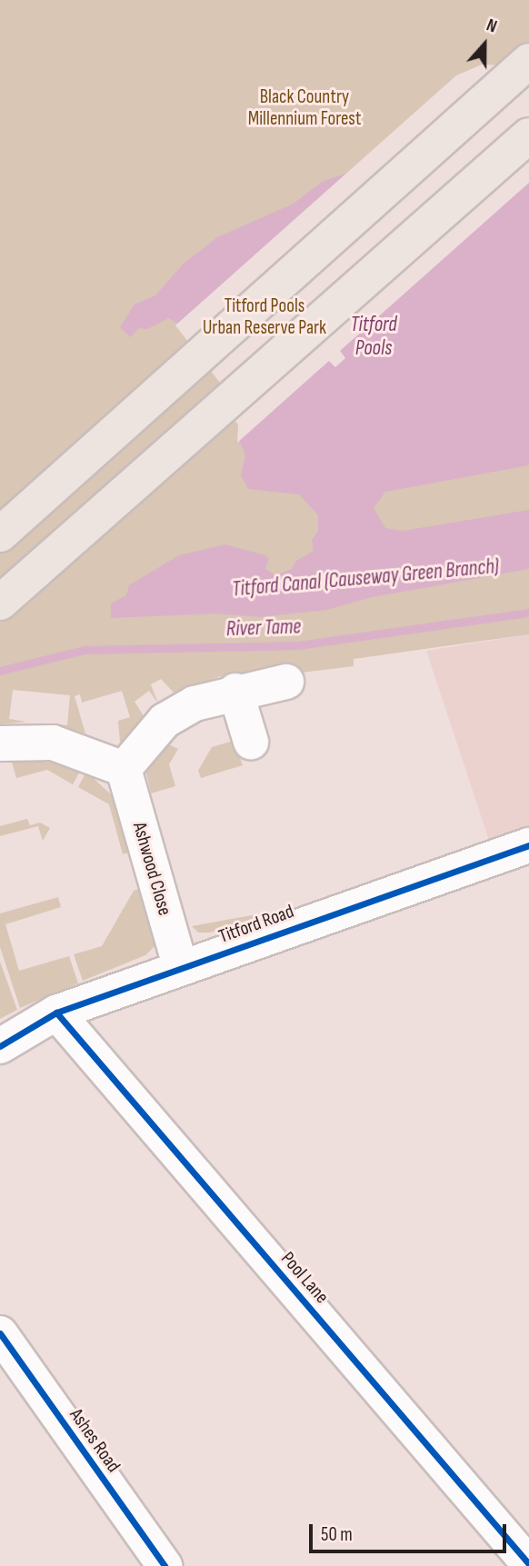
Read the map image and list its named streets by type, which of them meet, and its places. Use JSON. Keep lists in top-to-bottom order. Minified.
{"streets":{"street":["Ashwood Close","Titford Road","Pool Lane","Ashes Road"]},"crossings":[["Ashwood Close","Titford Road"],["Titford Road","Pool Lane"]],"water":["Titford Pools","Titford Canal (Causeway Green Branch)","River Tame"],"parks":["Black Country Millennium Forest","Titford Pools Urban Reserve Park"],"scale_bar":"50 m","north":"top"}
